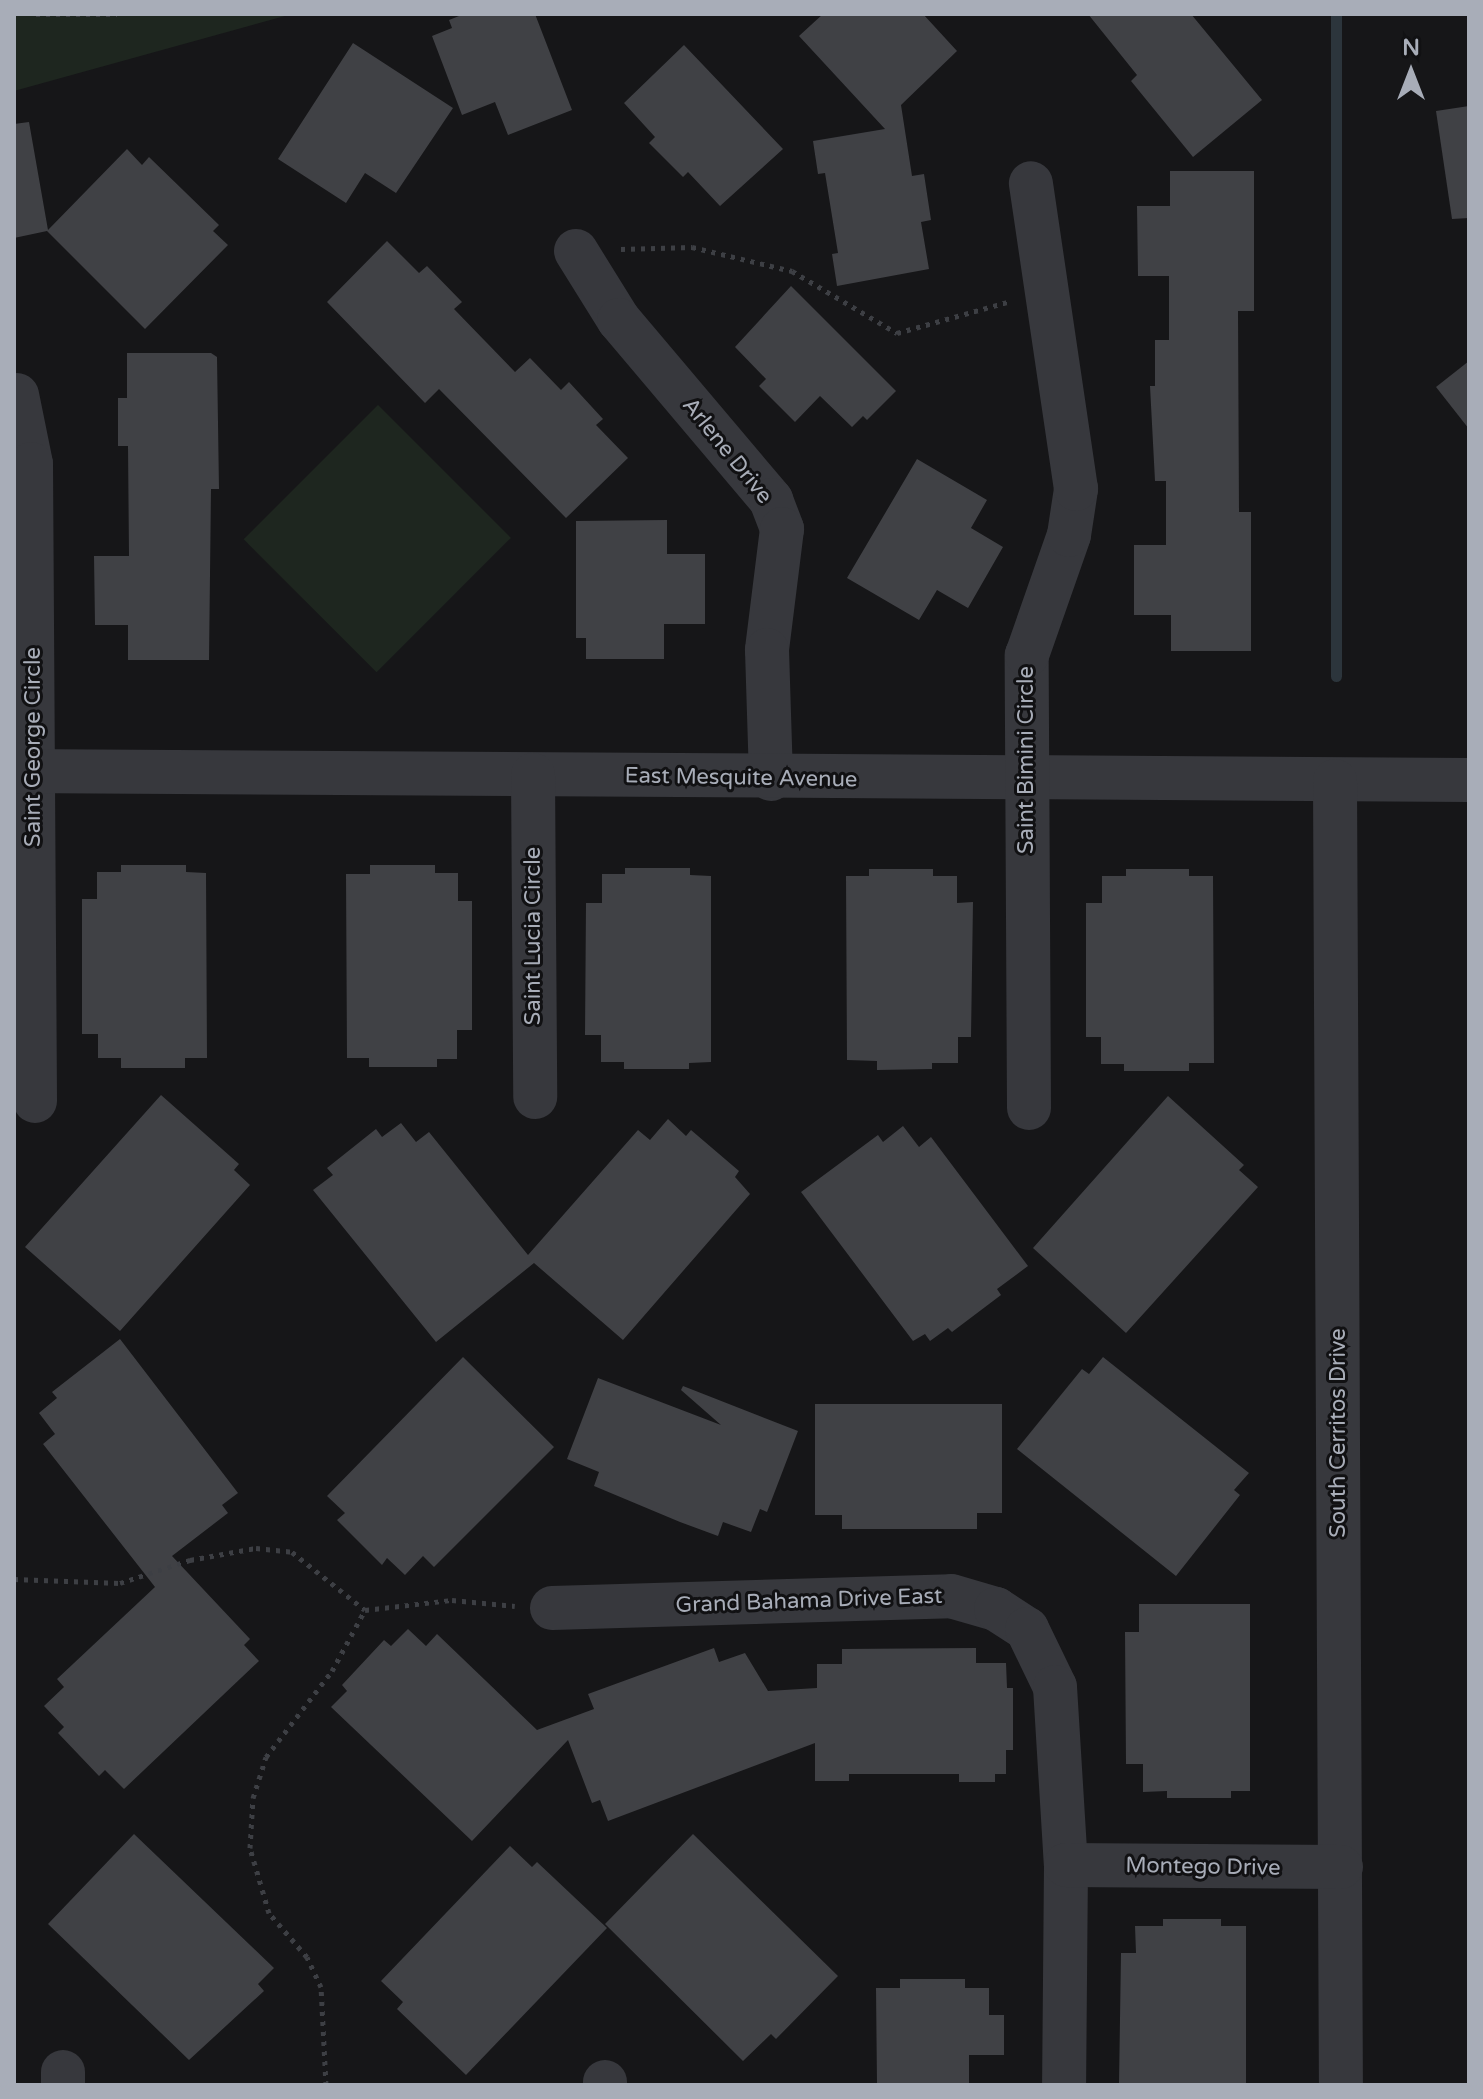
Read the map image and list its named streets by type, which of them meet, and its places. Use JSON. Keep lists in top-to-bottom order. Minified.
{"streets":{"street":["Arlene Drive","Saint George Circle","Saint Bimini Circle","East Mesquite Avenue","Saint Lucia Circle","South Cerritos Drive","Grand Bahama Drive East","Montego Drive"]},"crossings":[["Arlene Drive","East Mesquite Avenue"],["Saint George Circle","East Mesquite Avenue"],["Saint Bimini Circle","East Mesquite Avenue"],["East Mesquite Avenue","Saint Lucia Circle"],["East Mesquite Avenue","South Cerritos Drive"],["South Cerritos Drive","Montego Drive"],["Grand Bahama Drive East","Montego Drive"]],"north":"top"}
